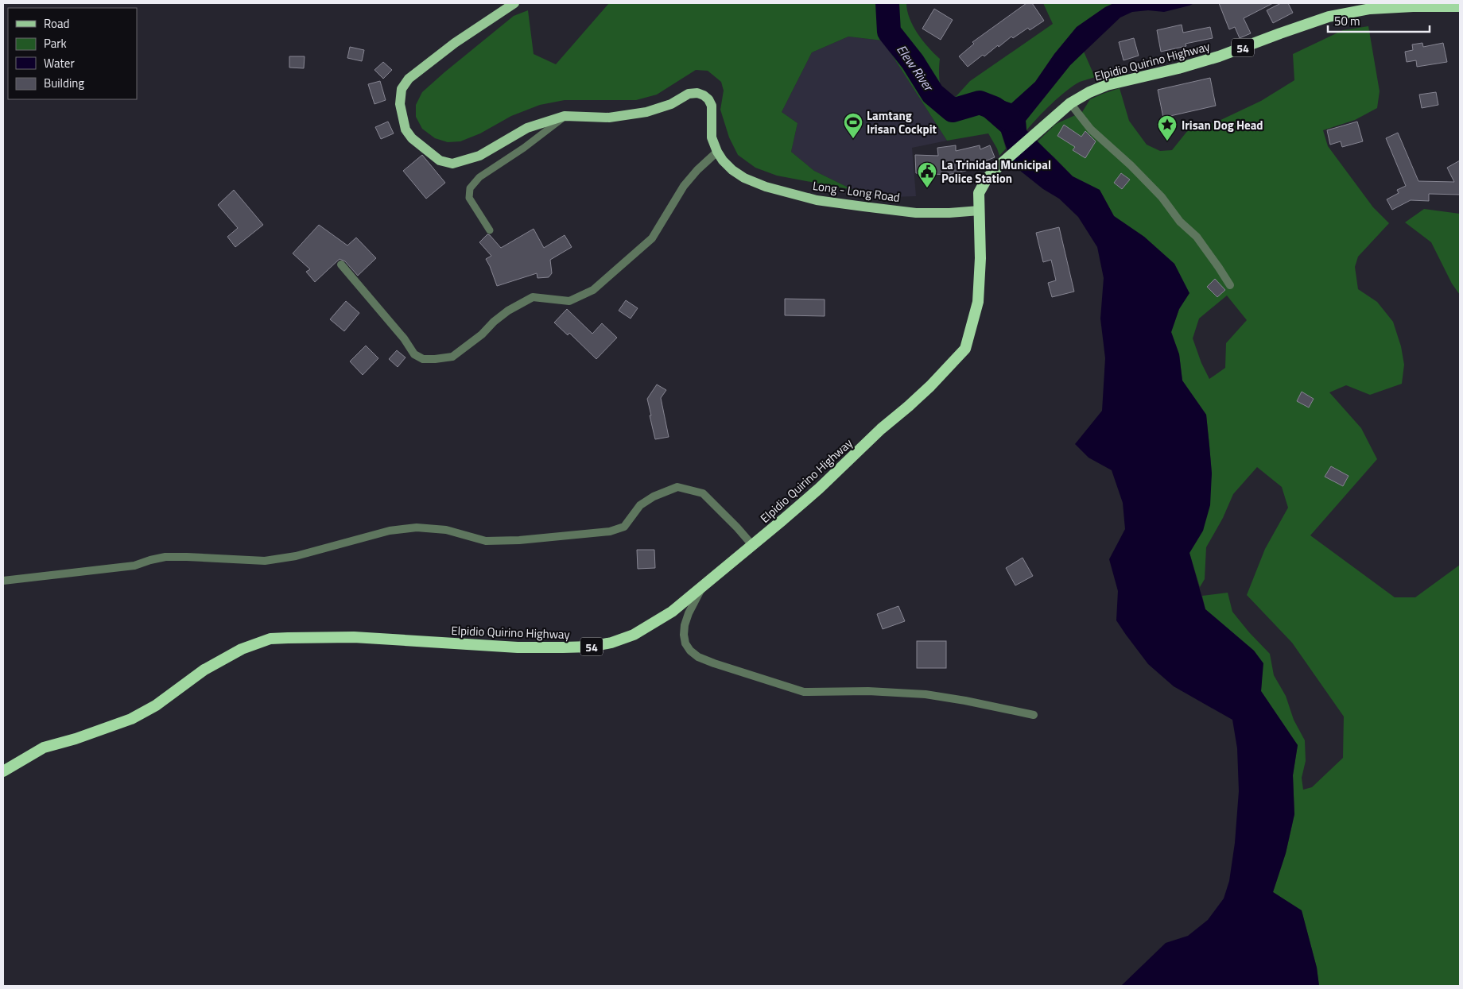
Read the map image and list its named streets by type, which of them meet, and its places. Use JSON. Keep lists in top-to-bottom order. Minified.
{"streets":{"highway":["54","Elpidio Quirino Highway"],"main road":["Long - Long Road"]},"crossings":[["Elpidio Quirino Highway","Long - Long Road"]],"water":["Elew River"],"places":{"sports":["Lamtang Irisan Cockpit"],"place":["Irisan Dog Head"],"public building":["La Trinidad Municipal Police Station"]},"legend":["Road","Park","Water","Building"],"scale_bar":"50 m"}
